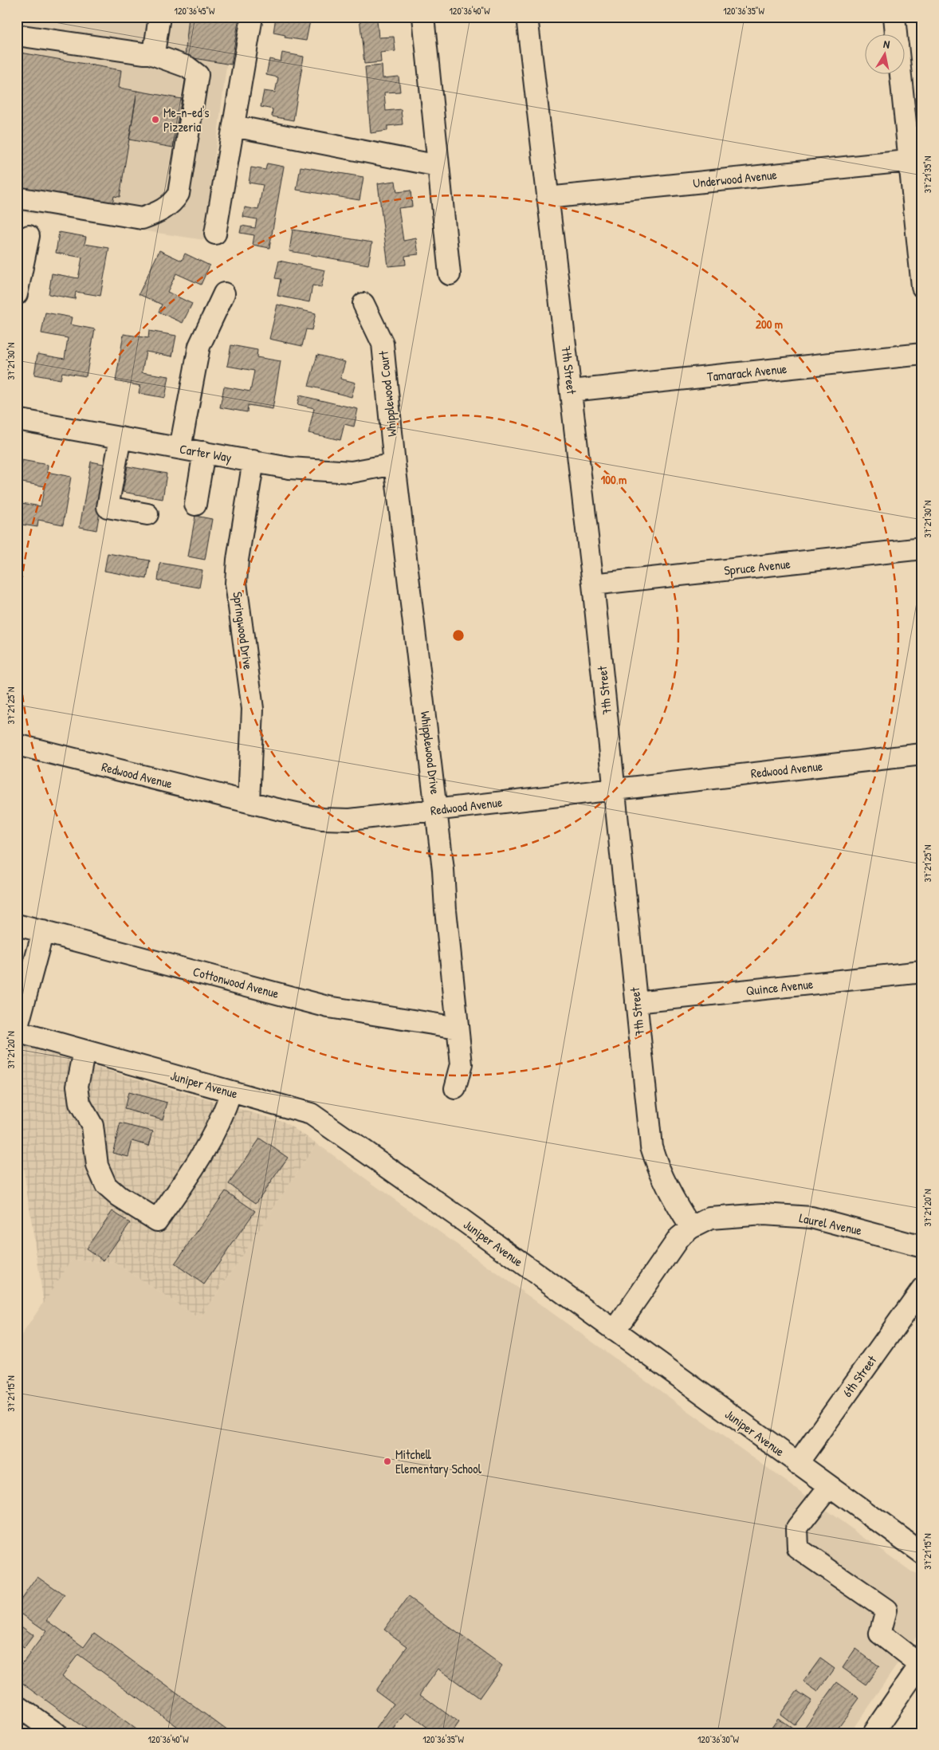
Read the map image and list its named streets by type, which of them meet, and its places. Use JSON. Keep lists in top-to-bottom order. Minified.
{"streets":{"street":["Underwood Avenue","7th Street","Tamarack Avenue","Whipplewood Court","Carter Way","Spruce Avenue","Springwood Drive","Whipplewood Drive","Redwood Avenue","Cottonwood Avenue","Quince Avenue","Juniper Avenue","Laurel Avenue","6th Street"]},"crossings":[["Underwood Avenue","7th Street"],["7th Street","Tamarack Avenue"],["7th Street","Spruce Avenue"],["7th Street","Redwood Avenue"],["7th Street","Quince Avenue"],["7th Street","Laurel Avenue"],["Whipplewood Court","Carter Way"],["Whipplewood Court","Whipplewood Drive"],["Carter Way","Springwood Drive"],["Carter Way","Whipplewood Drive"],["Springwood Drive","Redwood Avenue"],["Whipplewood Drive","Redwood Avenue"],["Whipplewood Drive","Cottonwood Avenue"],["Juniper Avenue","6th Street"]],"places":["Me-n-ed's Pizzeria","Mitchell Elementary School"],"north":"top","coordinates":["120°36'45\"W","120°36'40\"W","120°36'35\"W","37°21'35\"N","37°21'30\"N","37°21'25\"N","37°21'20\"N","37°21'15\"N","120°36'30\"W"],"rings":["200 m","100 m"]}
